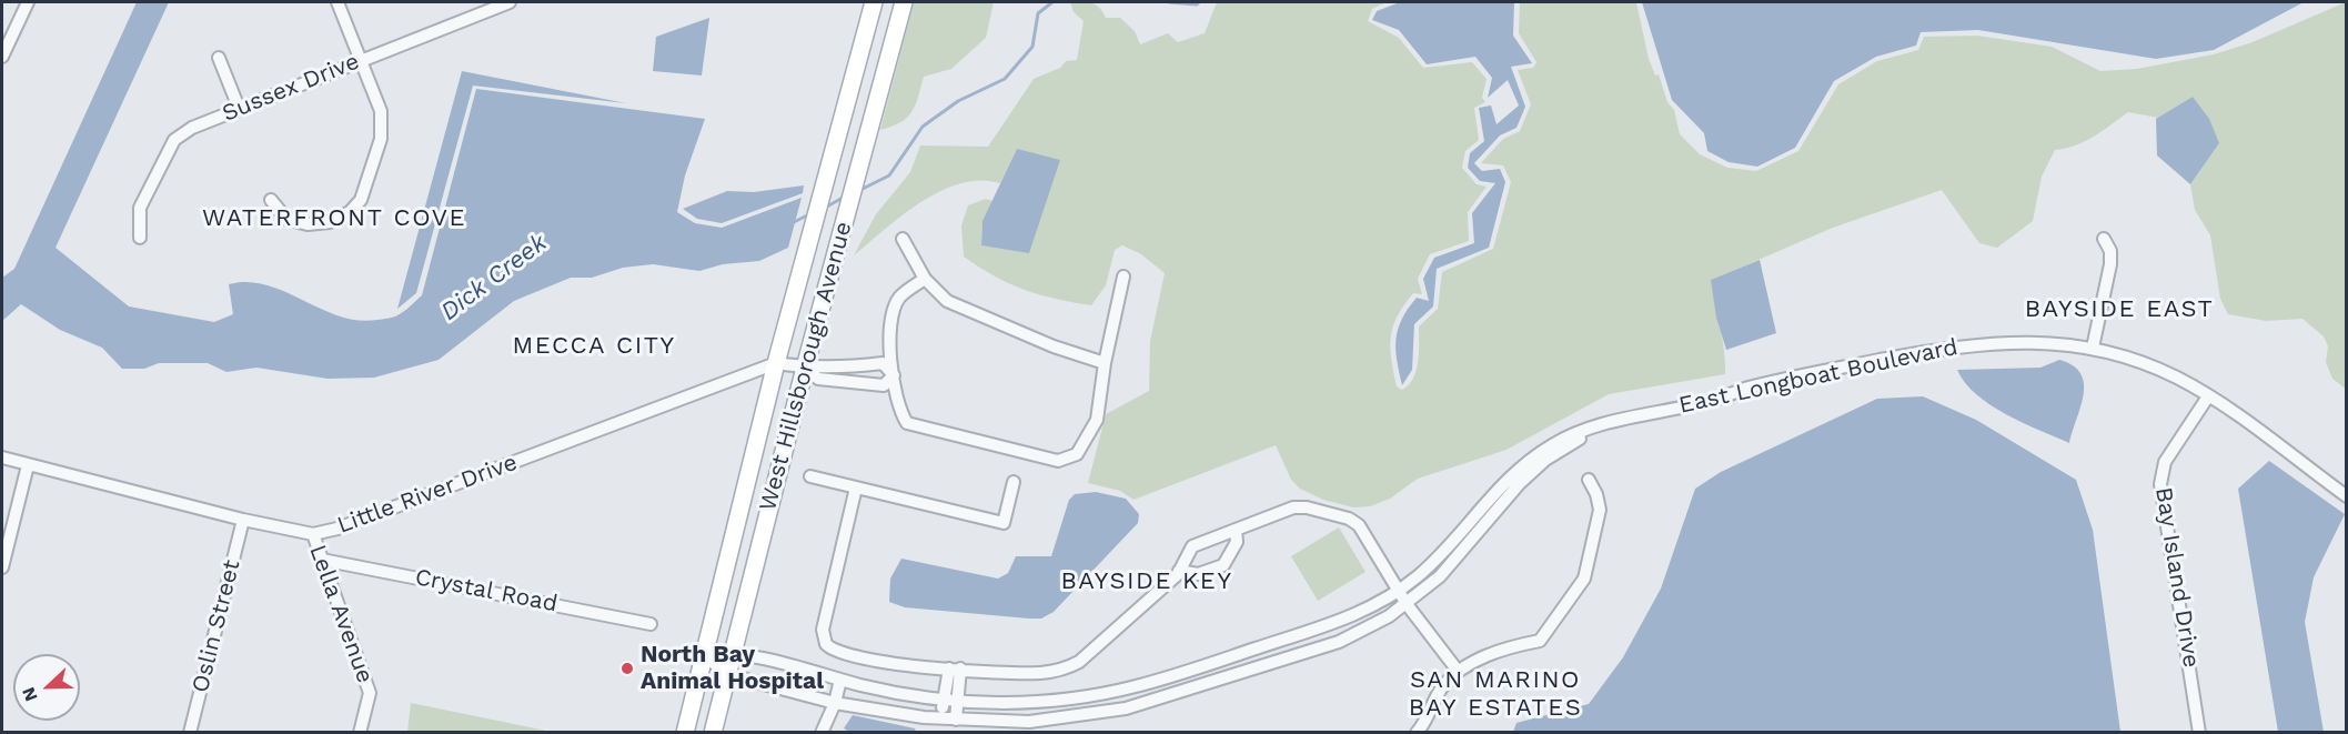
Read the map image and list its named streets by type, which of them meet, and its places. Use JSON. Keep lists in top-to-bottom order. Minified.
{"streets":{"main road":["West Hillsborough Avenue"],"street":["Sussex Drive","East Longboat Boulevard","Little River Drive","Bay Island Drive","Crystal Road","Lella Avenue","Oslin Street"]},"crossings":[["West Hillsborough Avenue","East Longboat Boulevard"],["West Hillsborough Avenue","Little River Drive"],["East Longboat Boulevard","Bay Island Drive"],["Little River Drive","Lella Avenue"],["Little River Drive","Oslin Street"],["Crystal Road","Lella Avenue"]],"districts":["WATERFRONT COVE","BAYSIDE EAST","MECCA CITY","BAYSIDE KEY","SAN MARINO BAY ESTATES"],"water":["Dick Creek"],"places":["North Bay Animal Hospital"],"north":"left"}
